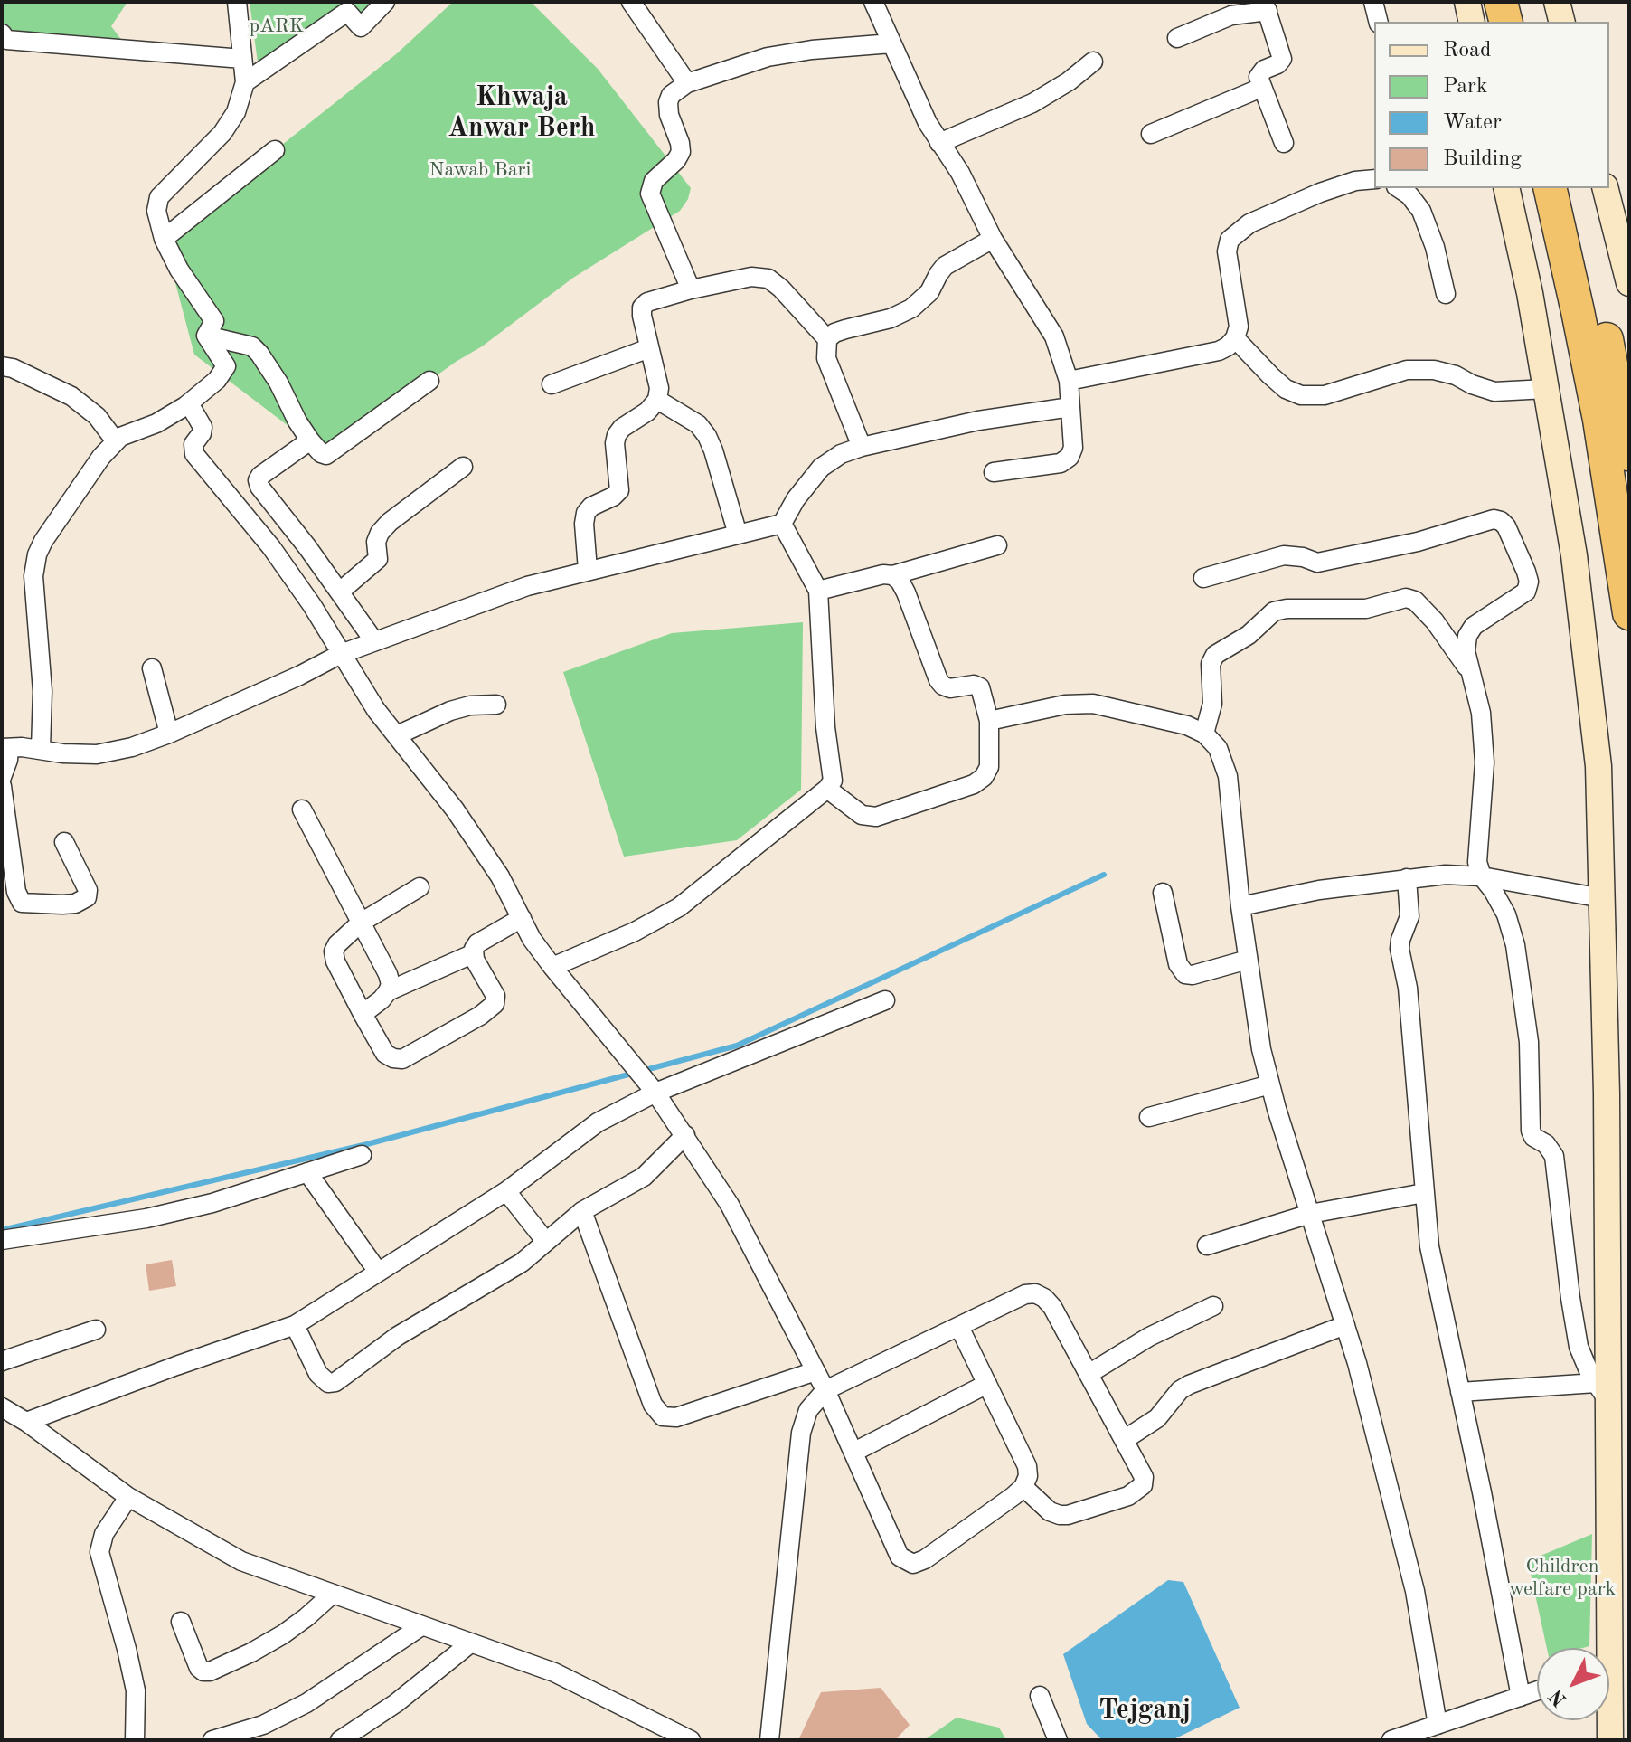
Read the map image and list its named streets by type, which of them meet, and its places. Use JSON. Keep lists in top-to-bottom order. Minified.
{"districts":["Khwaja Anwar Berh","Tejganj"],"parks":["pARK","Nawab Bari","Children welfare park"],"legend":["Road","Park","Water","Building"],"north":"bottom left"}
